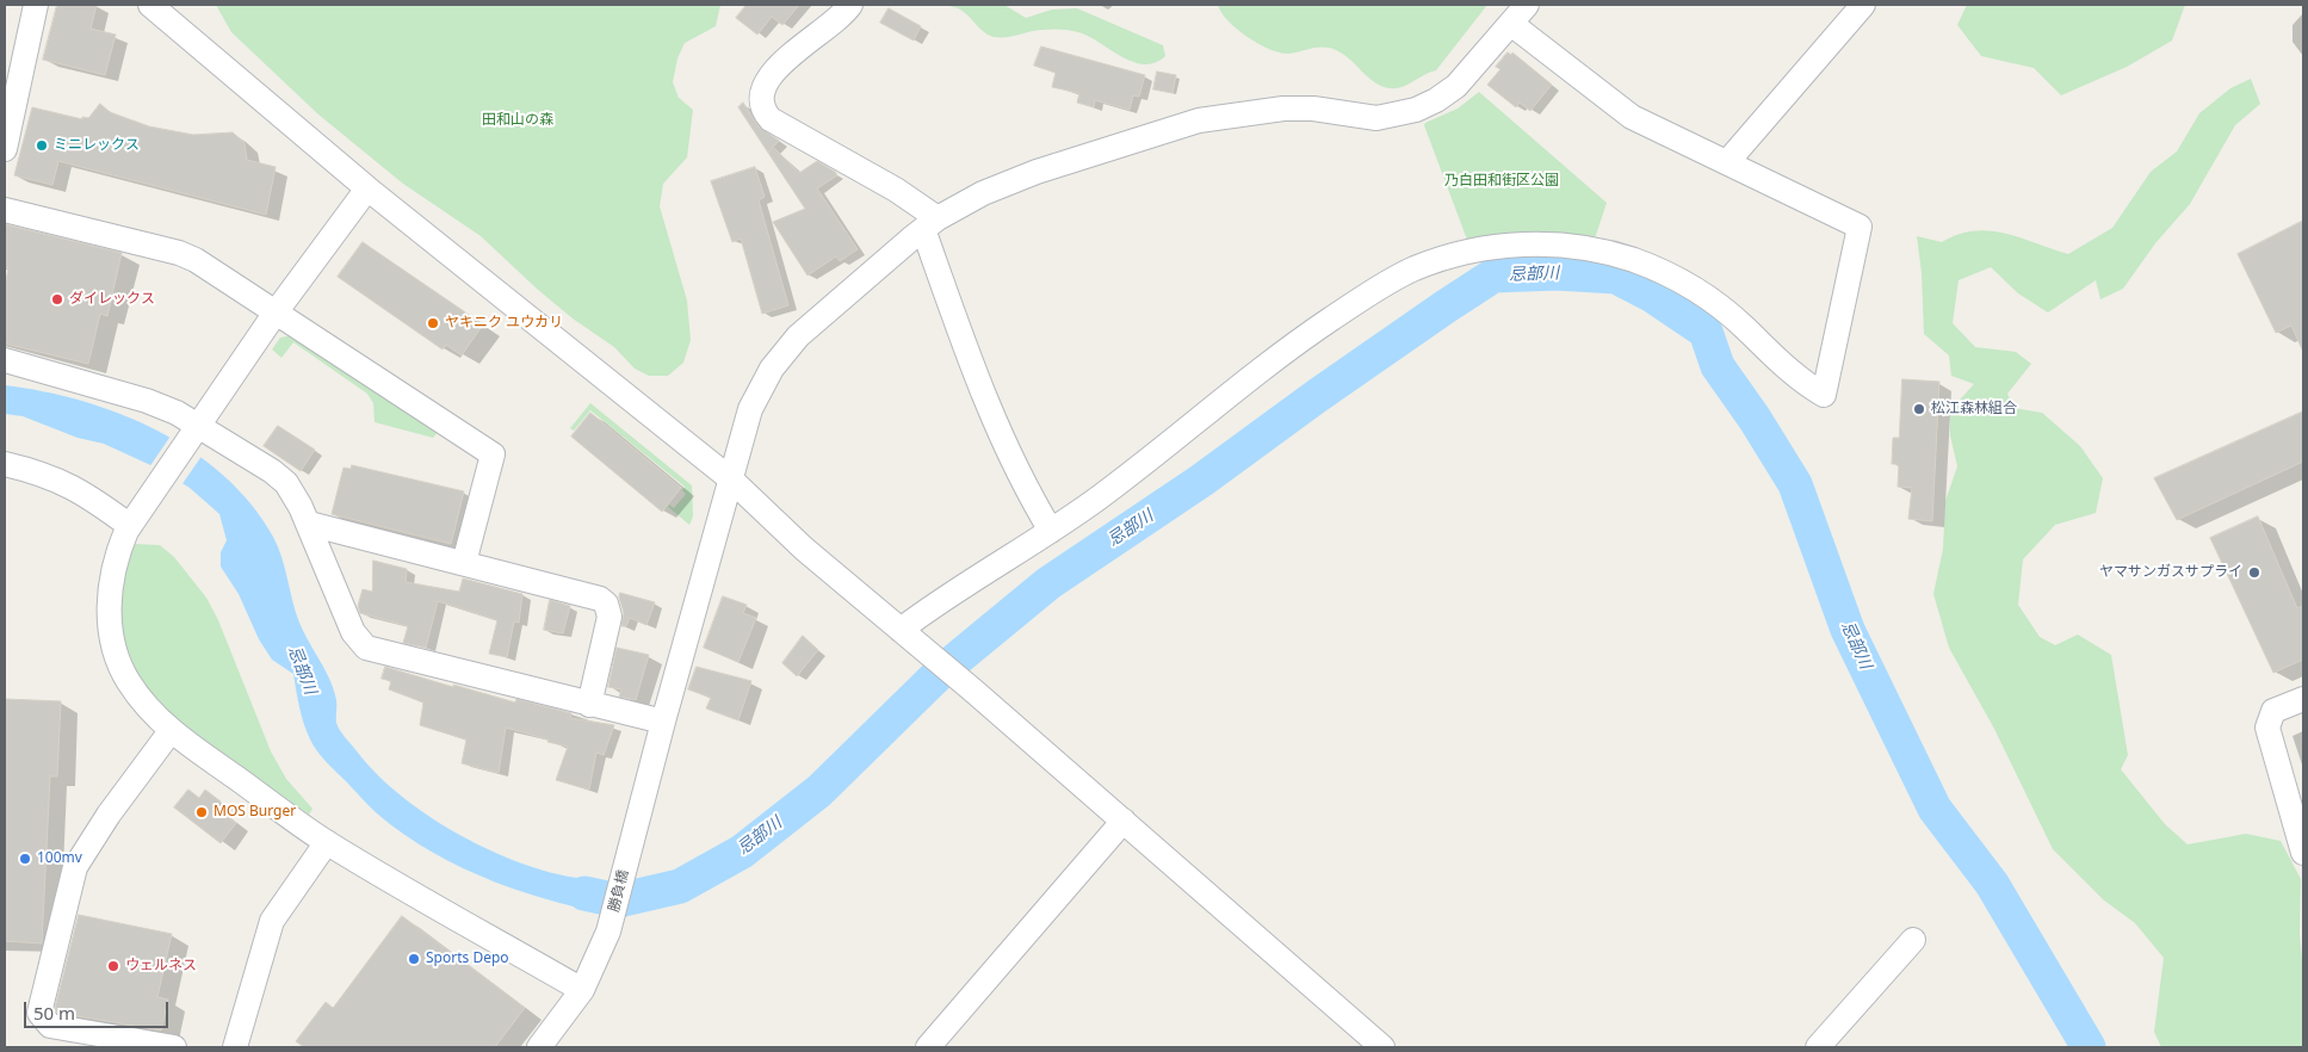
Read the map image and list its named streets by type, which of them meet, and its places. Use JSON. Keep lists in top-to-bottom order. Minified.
{"streets":{"street":["勝負橋"]},"water":["忌部川"],"parks":["田和山の森","乃白田和街区公園"],"places":["ミニレックス","ダイレックス","ヤキニク ユウカリ","松江森林組合","ヤマサンガスサプライ","MOS Burger","100mv","Sports Depo","ウェルネス"],"scale_bar":"50 m"}
